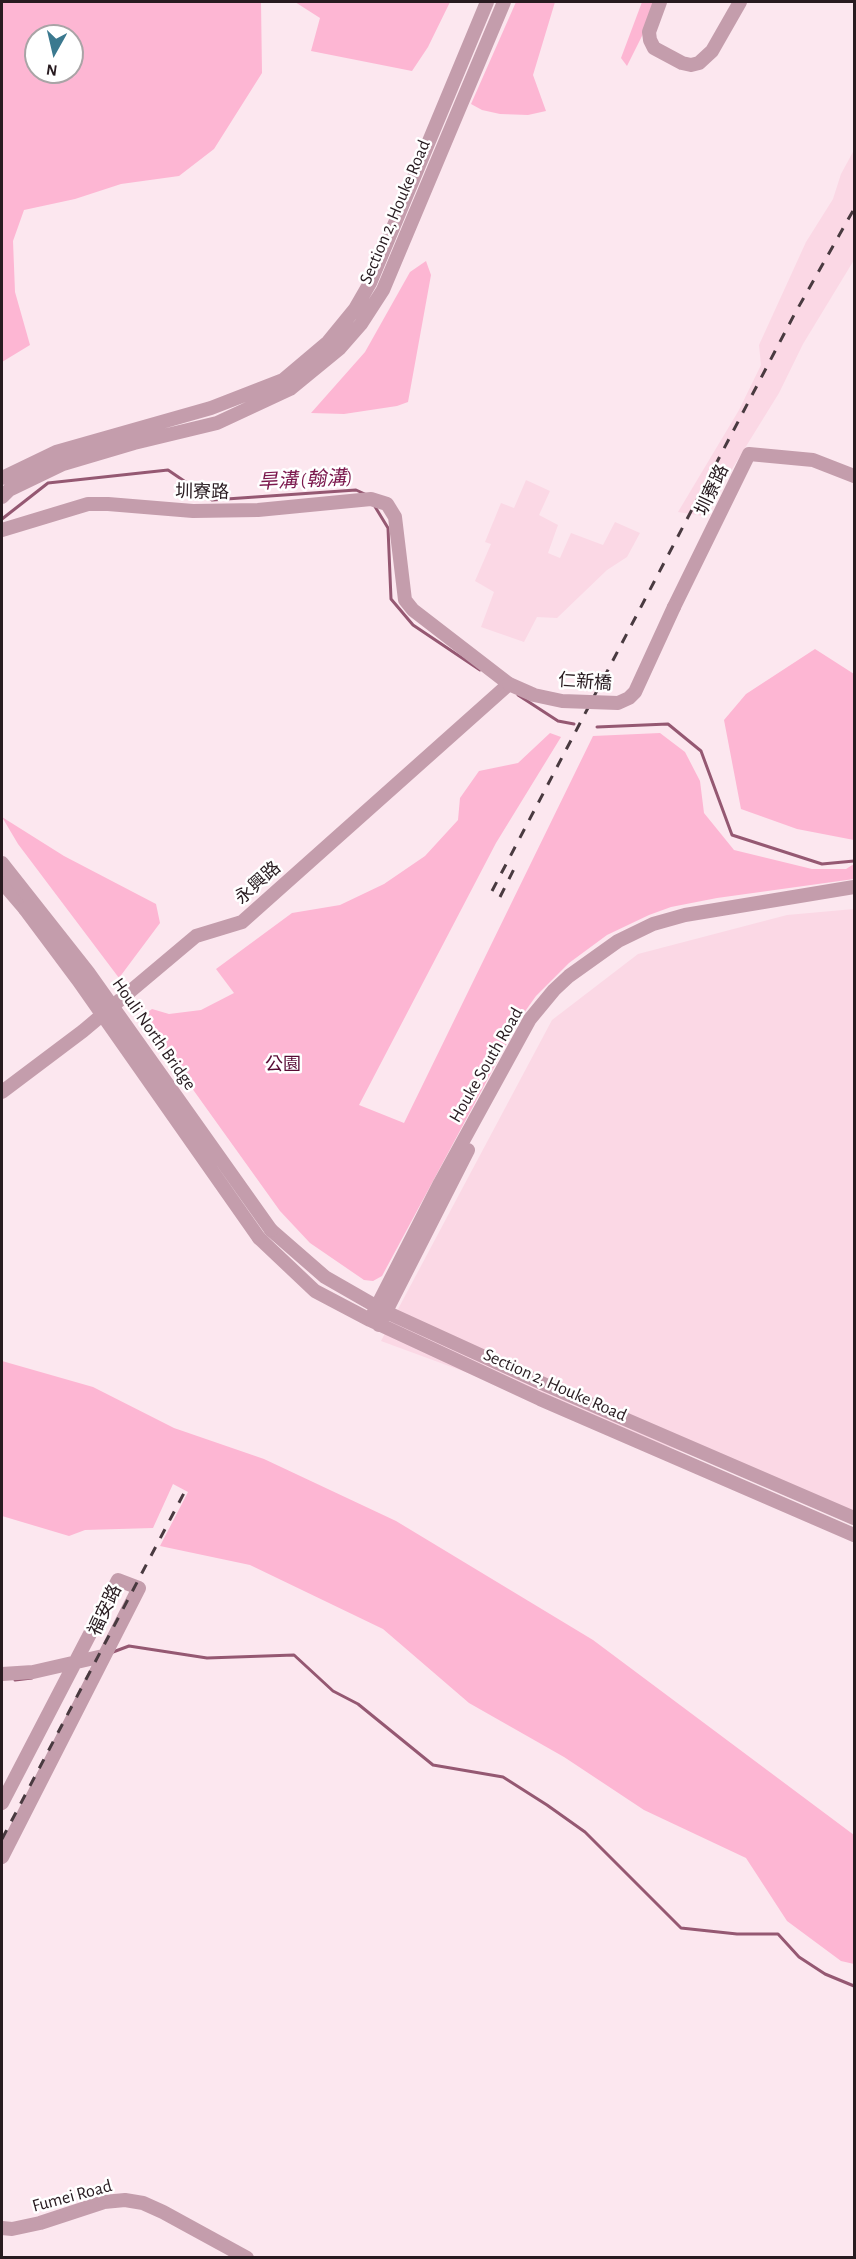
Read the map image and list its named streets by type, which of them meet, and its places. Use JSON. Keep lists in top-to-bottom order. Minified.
{"streets":{"street":["Section 2, Houke Road","圳寮路","仁新橋","永興路","Houli North Bridge","Houke South Road","福安路","Fumei Road"]},"crossings":[["Section 2, Houke Road","Houli North Bridge"],["Section 2, Houke Road","Houke South Road"],["圳寮路","仁新橋"],["圳寮路","永興路"],["仁新橋","永興路"]],"water":["旱溝 (翰溝)"],"parks":["公園"],"north":"bottom"}
